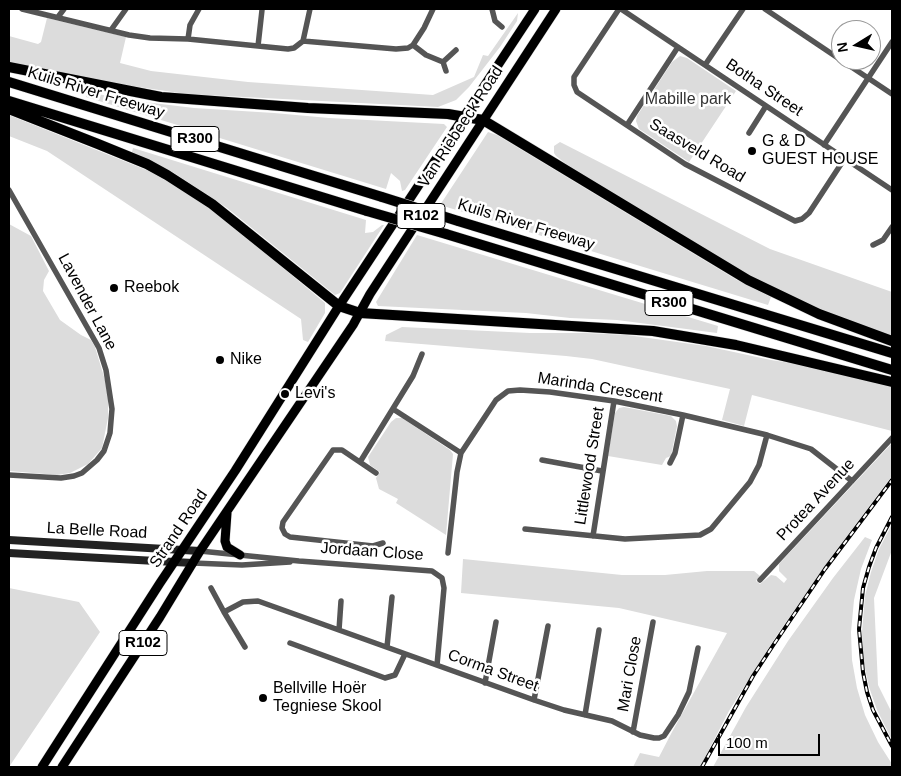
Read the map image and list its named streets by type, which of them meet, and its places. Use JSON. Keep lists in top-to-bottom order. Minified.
{"streets":{"highway":["Kuils River Freeway","R300"],"main road":["Van Riebeeck Road","R102","Strand Road","La Belle Road"],"street":["Botha Street","Saasveld Road","Lavender Lane","Marinda Crescent","Littlewood Street","Protea Avenue","Jordaan Close","Corma Street","Mari Close"]},"crossings":[["Botha Street","Saasveld Road"],["Van Riebeeck Road","Strand Road"],["Marinda Crescent","Littlewood Street"],["Marinda Crescent","Protea Avenue"],["Strand Road","La Belle Road"],["Strand Road","Jordaan Close"],["La Belle Road","Jordaan Close"],["Jordaan Close","Corma Street"],["Corma Street","Mari Close"]],"parks":["Mabille park"],"places":["G & D GUEST HOUSE","Reebok","Nike","Levi's","Bellville Hoër Tegniese Skool"],"scale_bar":"100 m","north":"left"}
